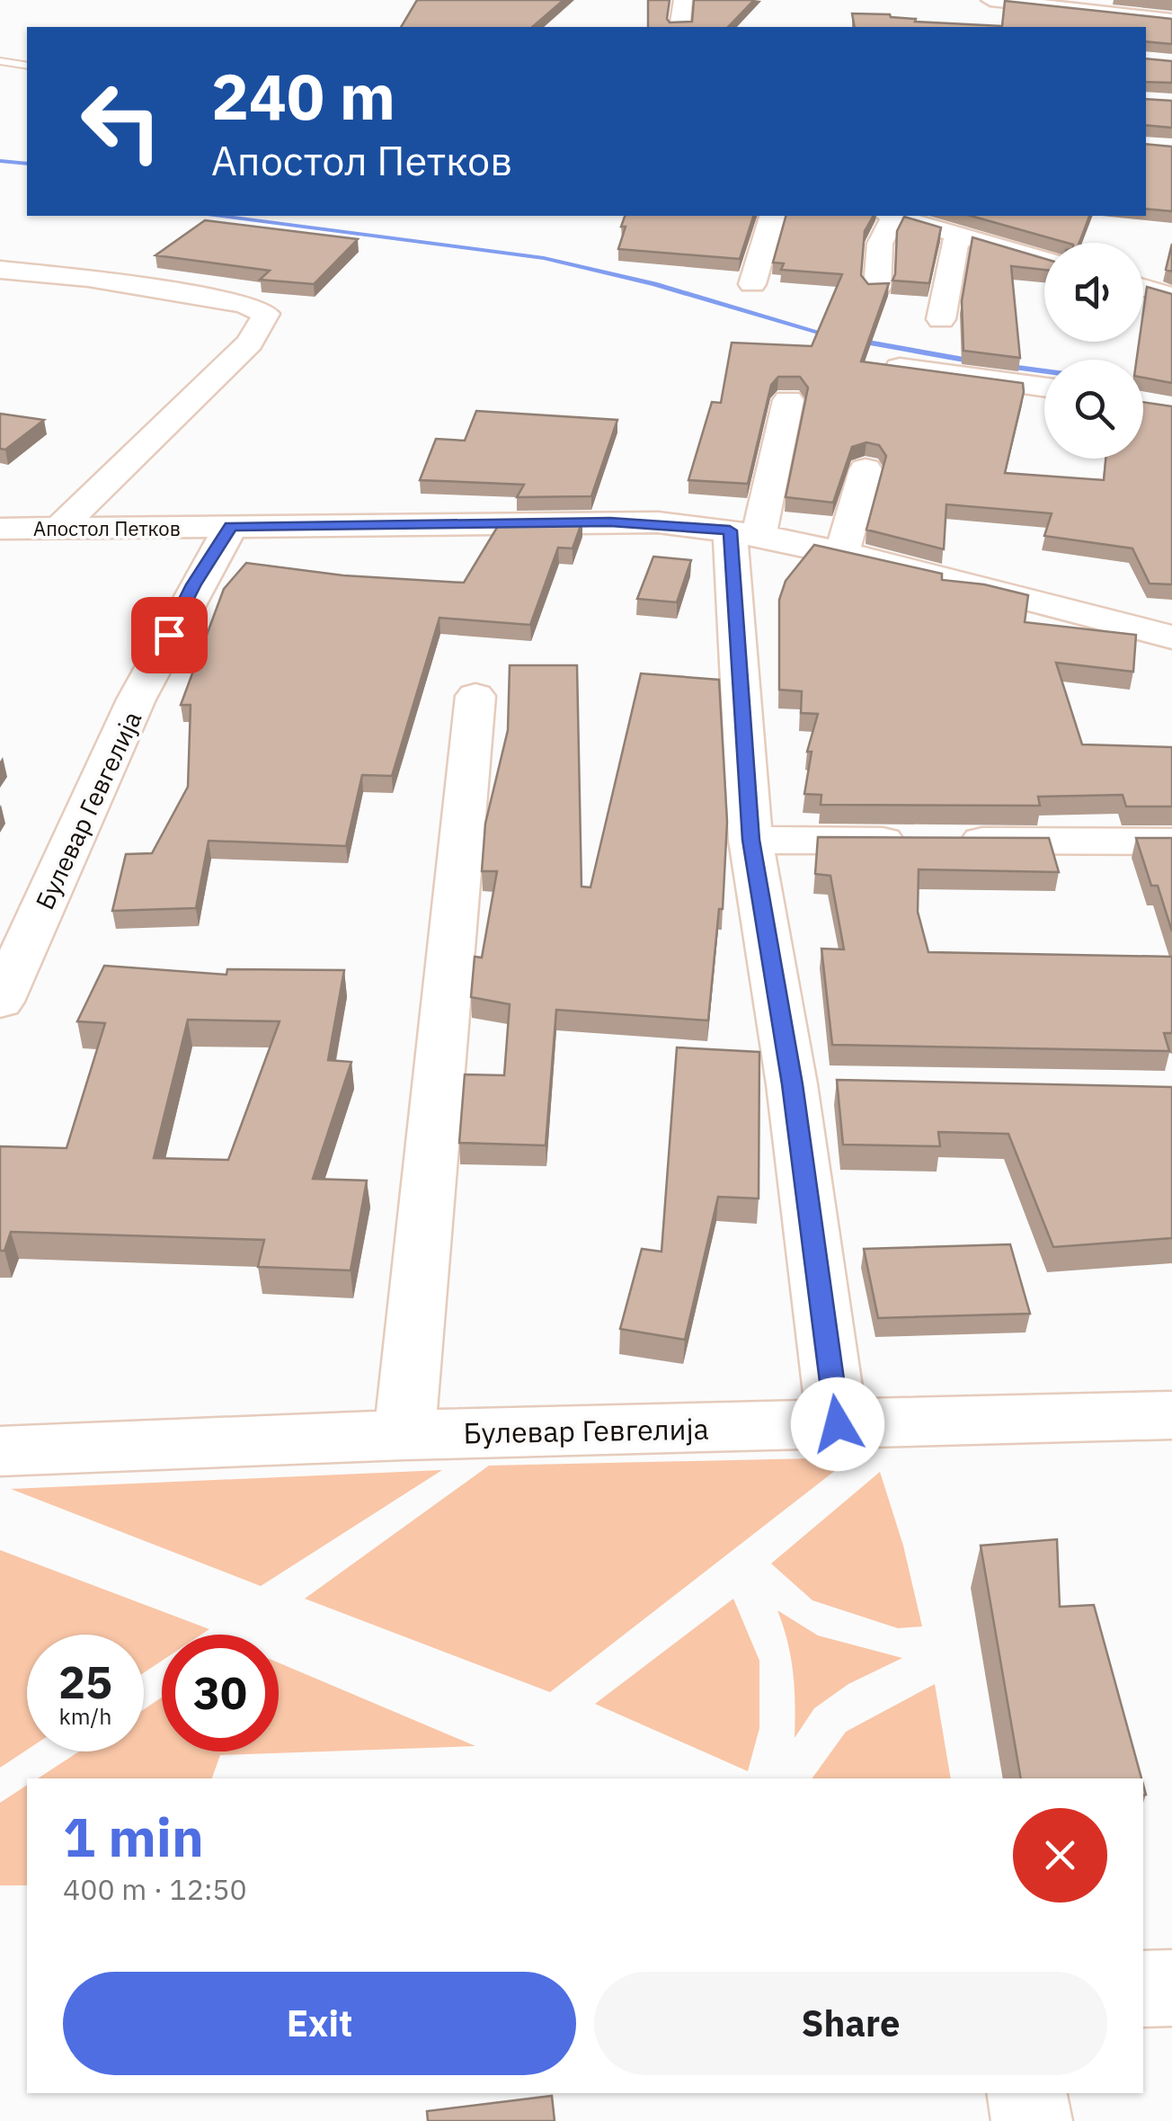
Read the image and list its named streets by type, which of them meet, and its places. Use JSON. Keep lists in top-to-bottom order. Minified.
{"streets":{"street":["Апостол Петков","Булевар Гевгелија"]},"crossings":[["Апостол Петков","Булевар Гевгелија"]],"page":{"turn":["240 m","Апостол Петков"],"speed":"25 km/h","limit":"30","heading":["1 min","400 m · 12:50"],"buttons":["Exit","Share"]}}
